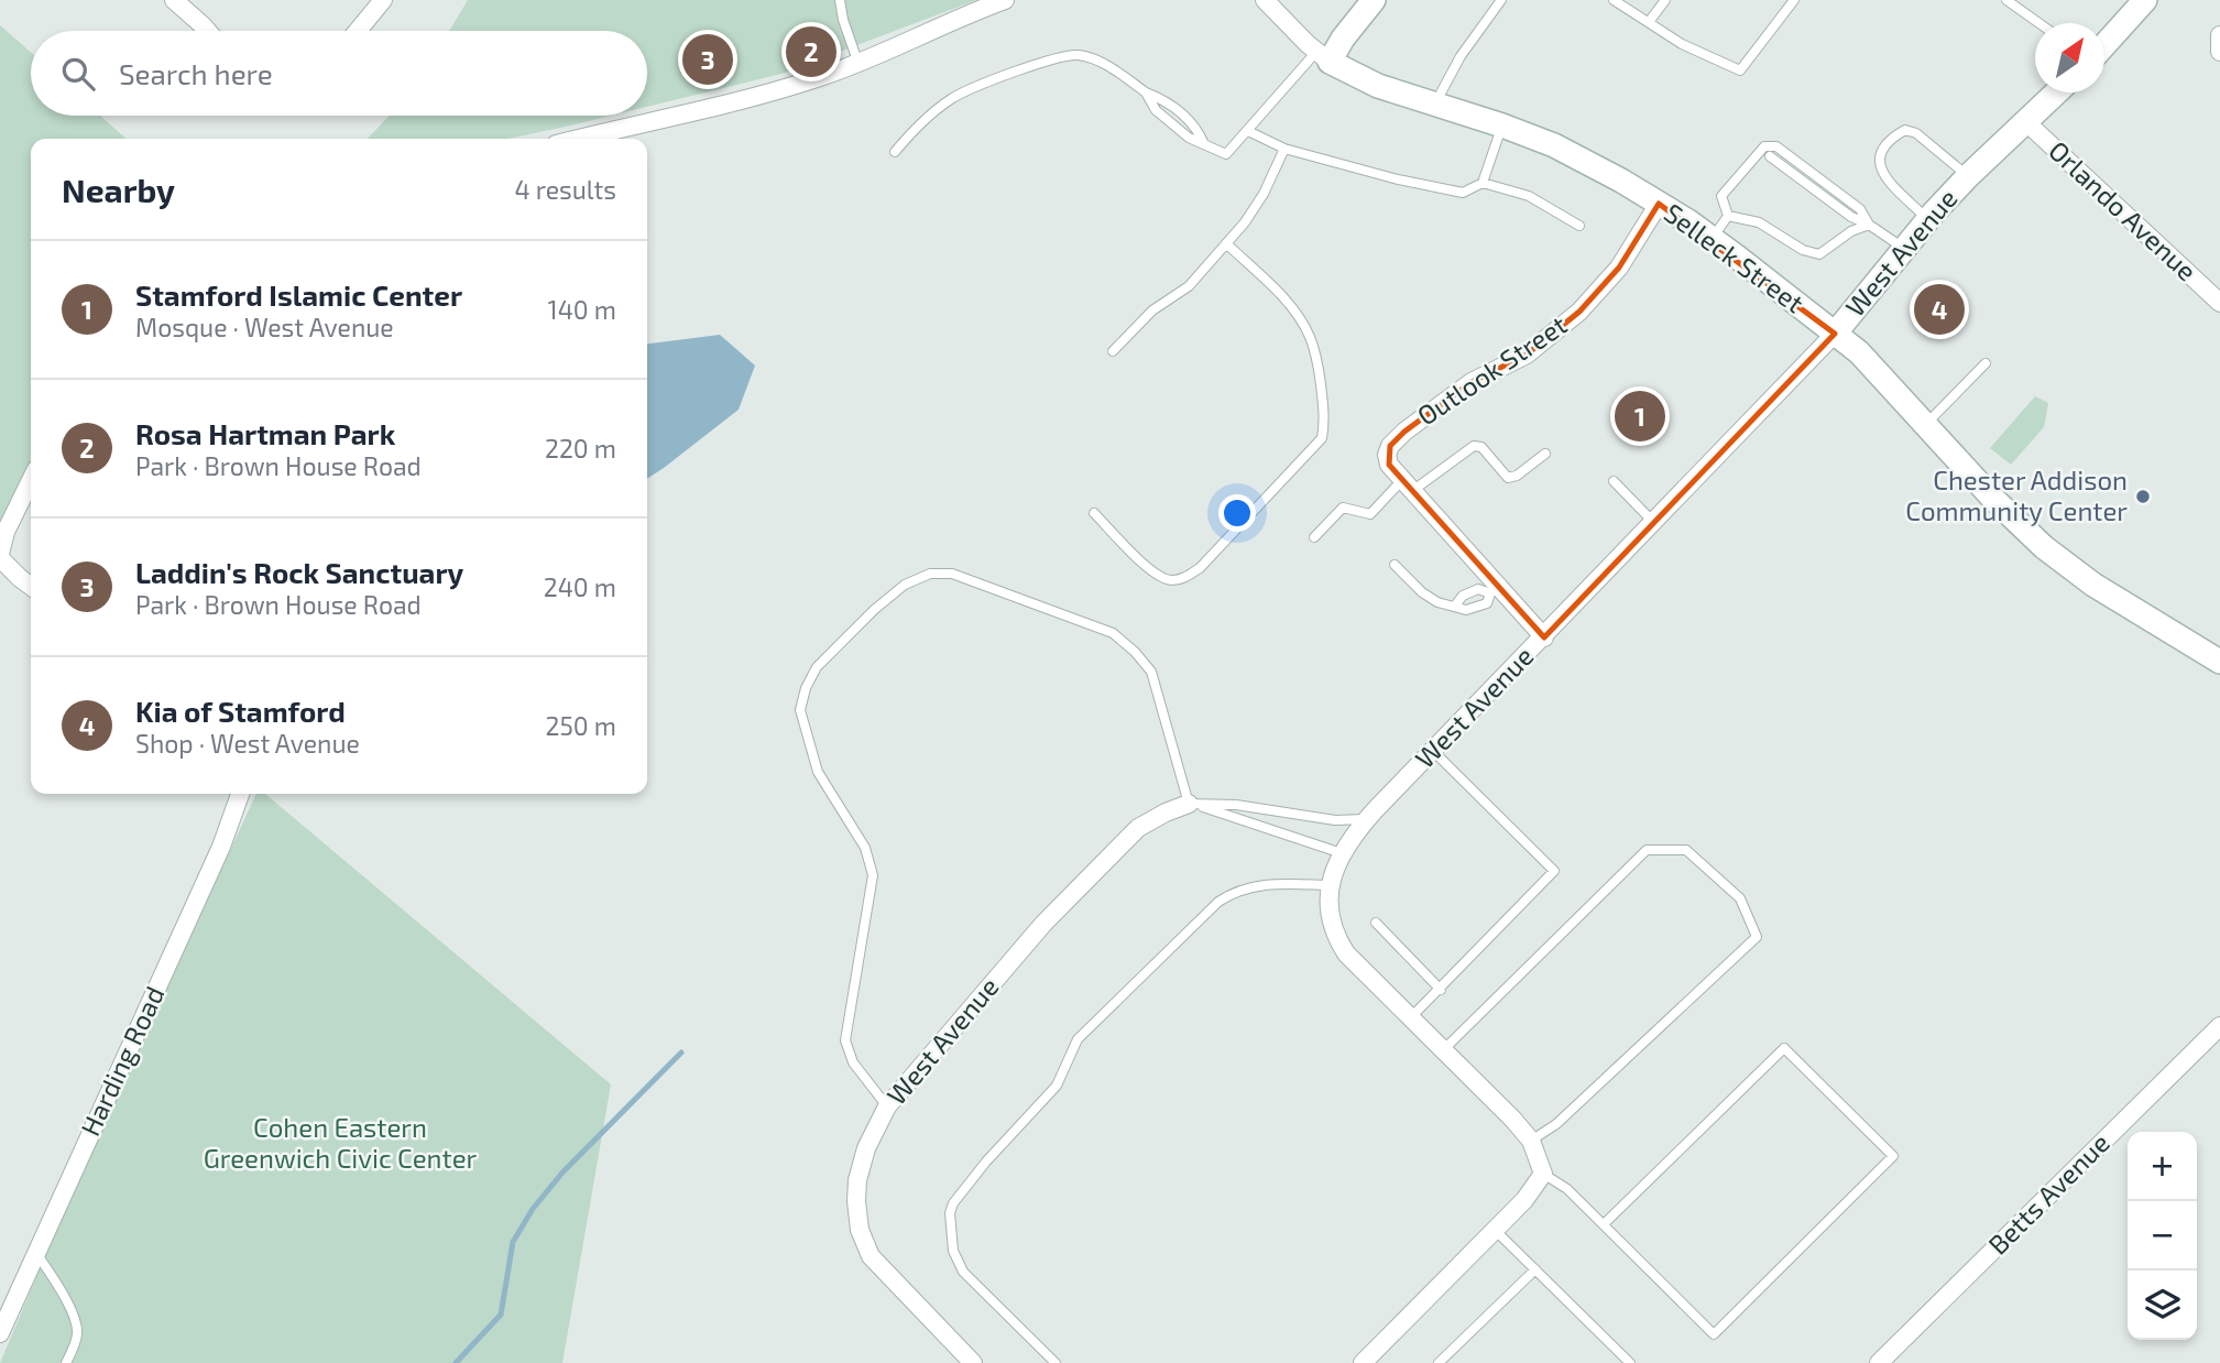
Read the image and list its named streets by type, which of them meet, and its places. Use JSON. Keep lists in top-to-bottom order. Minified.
{"streets":{"main road":["West Avenue","Selleck Street"],"street":["Orlando Avenue","Outlook Street","Harding Road","Betts Avenue"]},"crossings":[["Orlando Avenue","West Avenue"],["West Avenue","Selleck Street"],["Selleck Street","Outlook Street"]],"parks":["Cohen Eastern Greenwich Civic Center"],"places":["Chester Addison Community Center"],"north":"top right","page":{"pins":["2","3","4","1"],"search":"Search here","heading":["Nearby","4 results"],"list":[{"mark":"1","name":"Stamford Islamic Center","note":"Mosque · West Avenue","value":"140 m"},{"mark":"2","name":"Rosa Hartman Park","note":"Park · Brown House Road","value":"220 m"},{"mark":"3","name":"Laddin's Rock Sanctuary","note":"Park · Brown House Road","value":"240 m"},{"mark":"4","name":"Kia of Stamford","note":"Shop · West Avenue","value":"250 m"}],"map_buttons":["+","−"]}}
